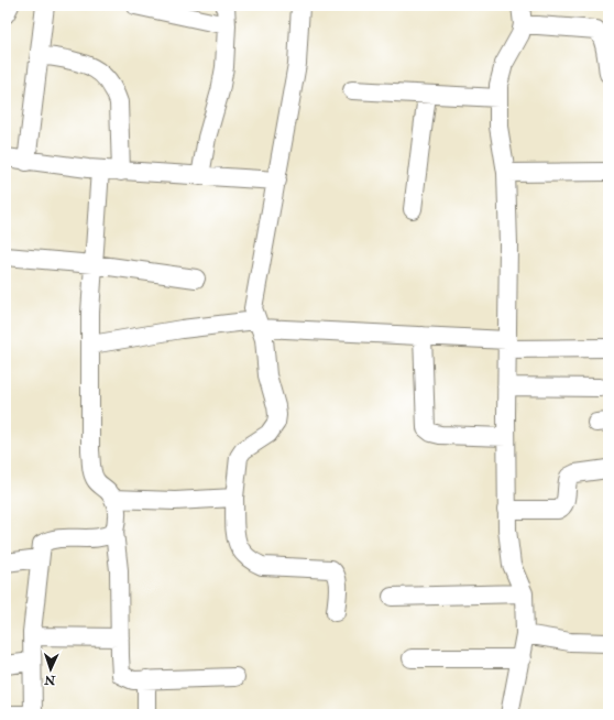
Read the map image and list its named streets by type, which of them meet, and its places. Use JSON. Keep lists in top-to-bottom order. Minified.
{"north":"bottom"}
